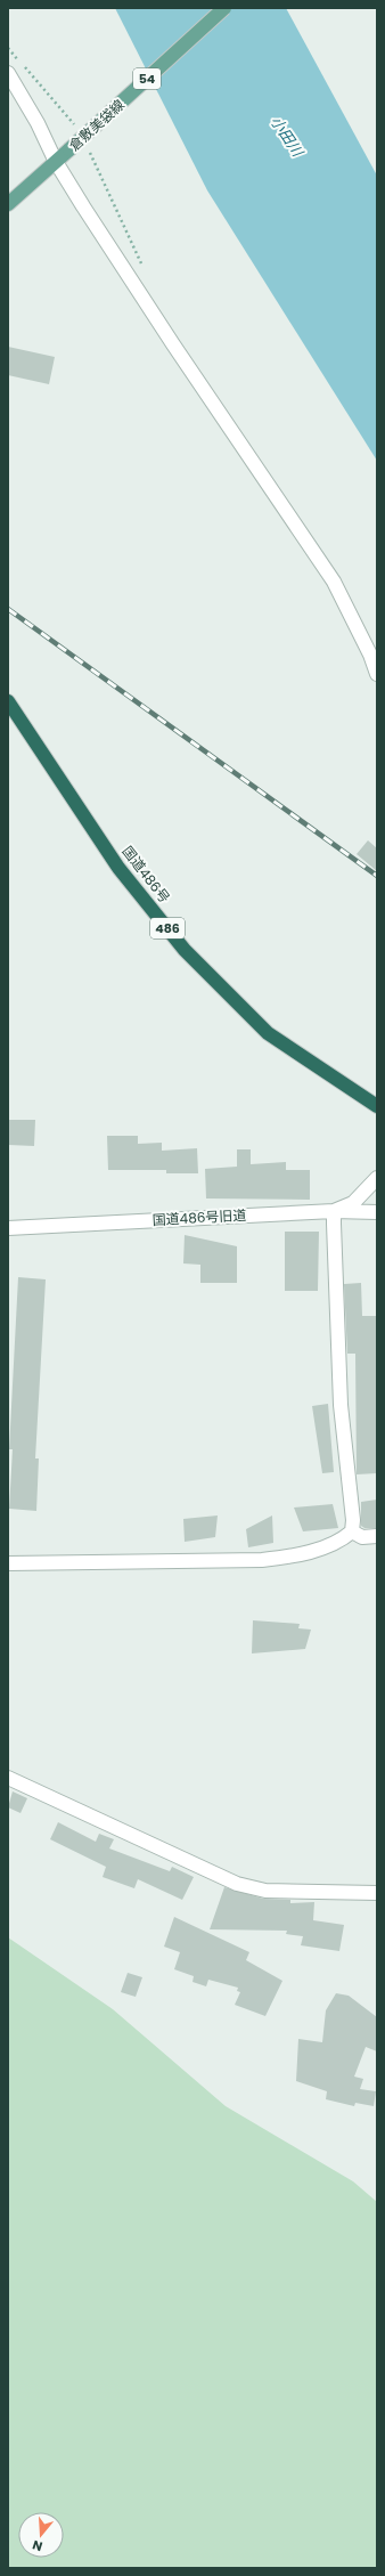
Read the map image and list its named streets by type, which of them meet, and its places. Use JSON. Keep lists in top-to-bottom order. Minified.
{"streets":{"highway":["国道486号","486"],"main road":["54","倉敷美袋線"],"street":["国道486号旧道"]},"water":["小田川"],"north":"bottom"}
